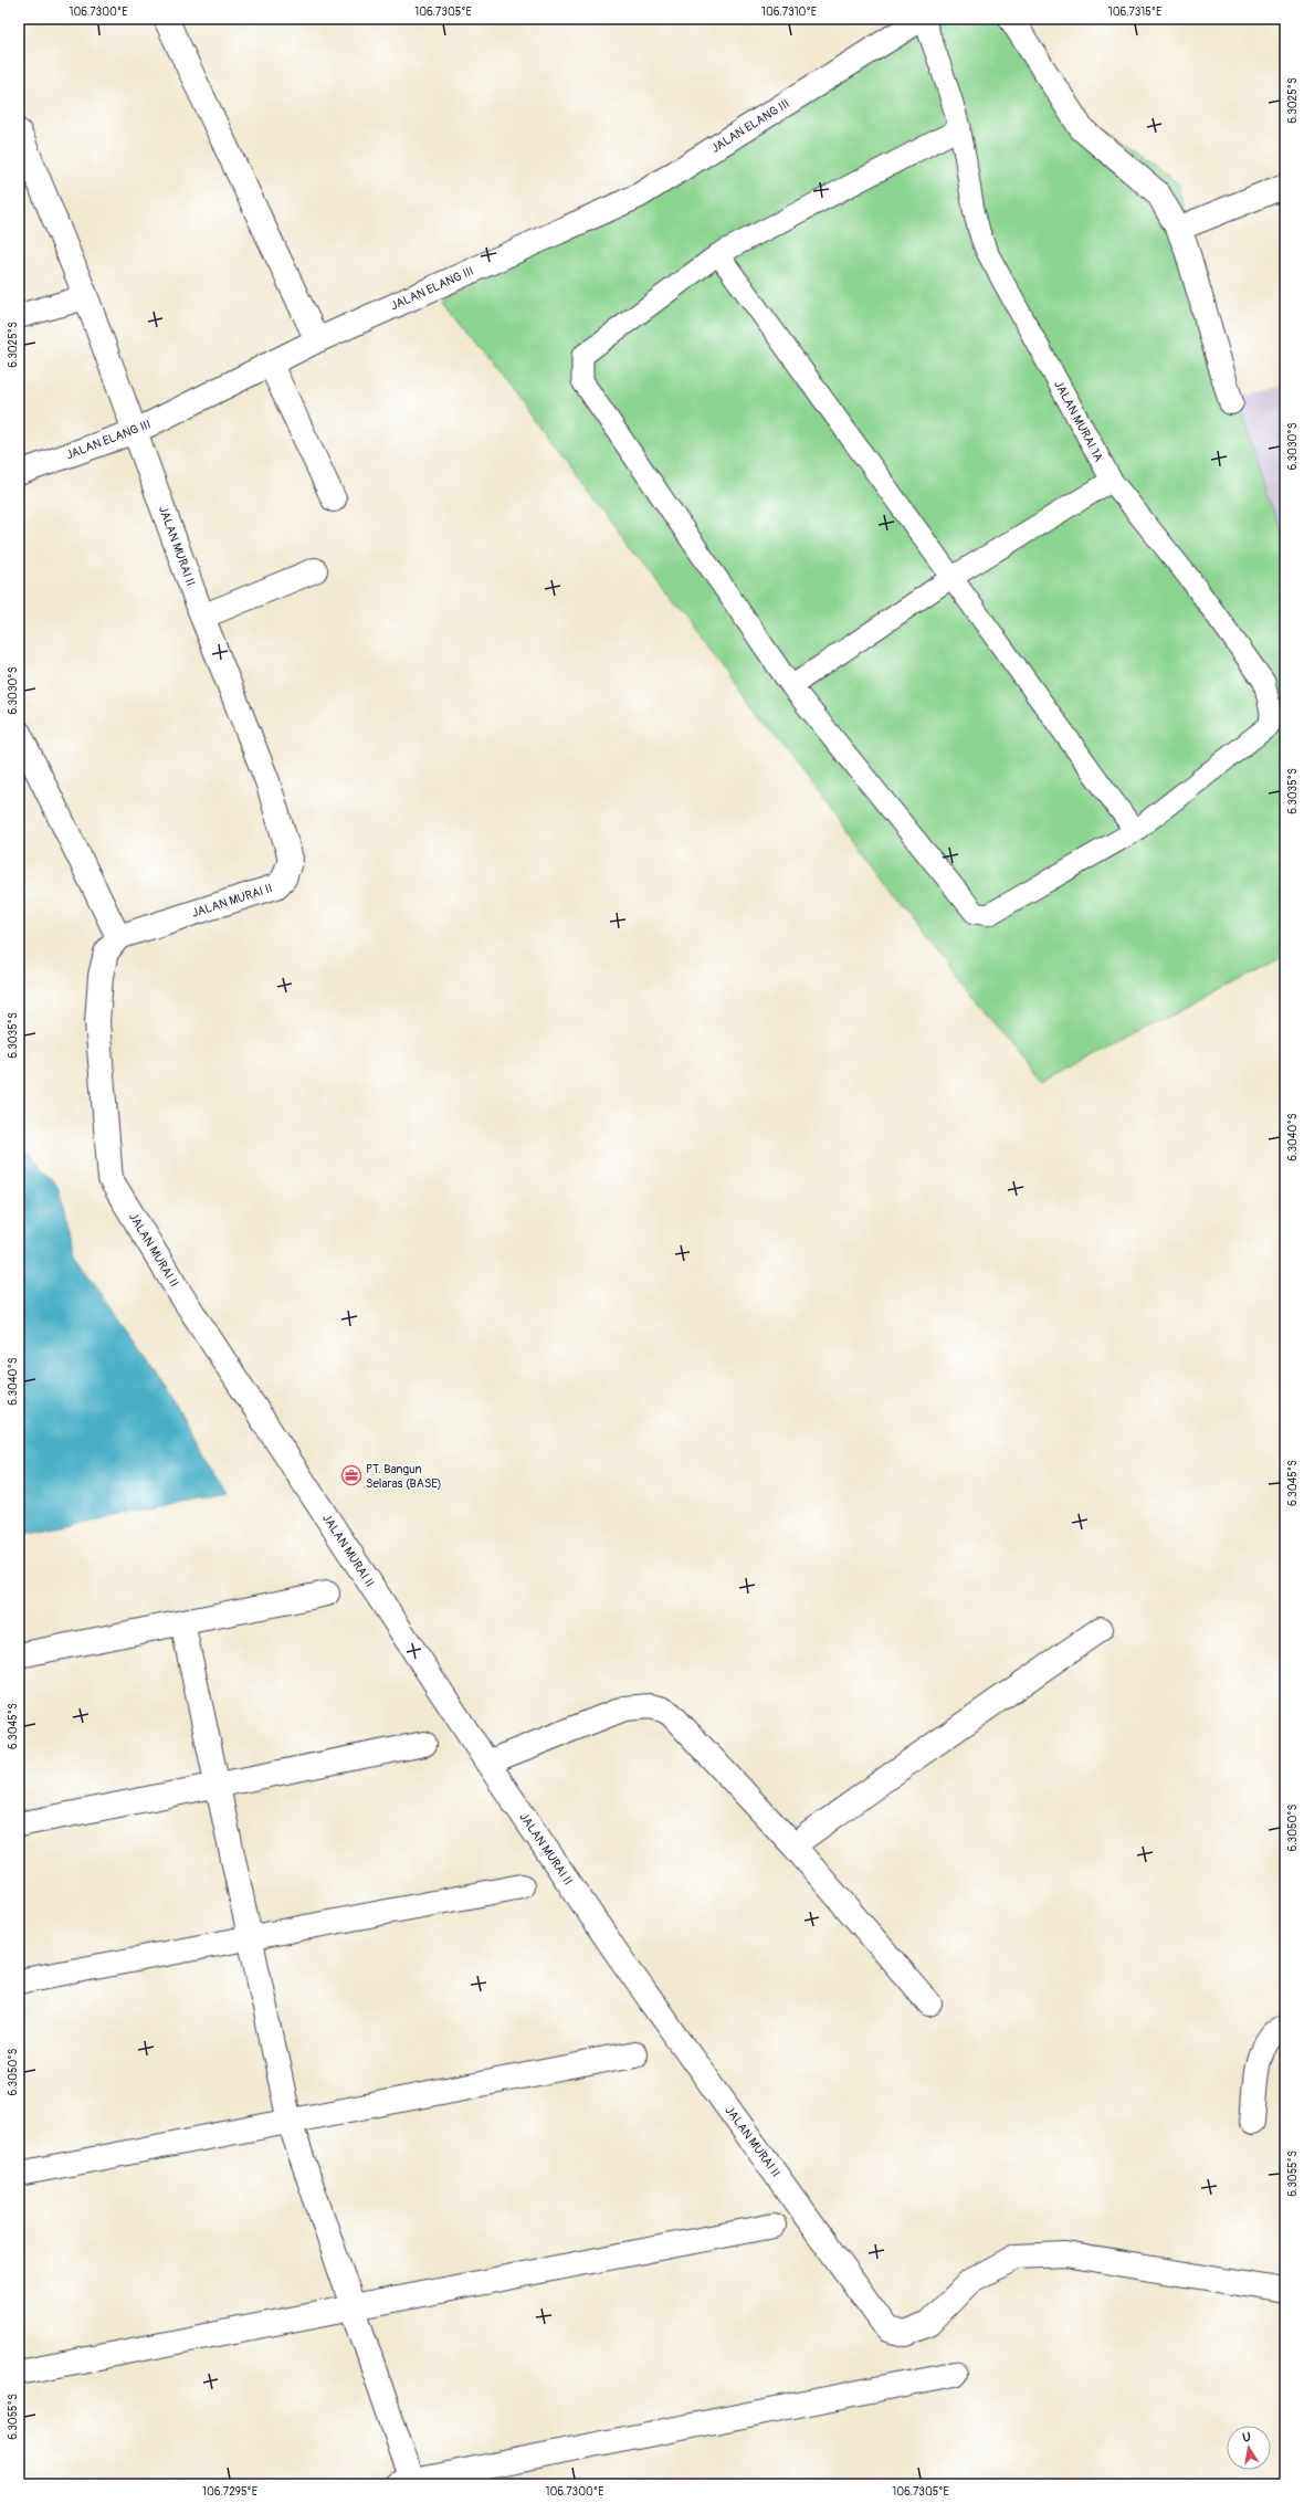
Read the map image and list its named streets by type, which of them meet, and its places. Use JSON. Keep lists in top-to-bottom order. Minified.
{"streets":{"street":["JALAN ELANG III","JALAN MURAI II"],"lane":["JALAN MURAI 1A"]},"crossings":[["JALAN ELANG III","JALAN MURAI 1A"],["JALAN ELANG III","JALAN MURAI II"]],"places":{"office":["PT. Bangun Selaras (BASE)"]},"north":"top","coordinates":["106.7300°E","106.7305°E","106.7310°E","106.7315°E","6.3025°S","6.3030°S","6.3035°S","6.3040°S","6.3045°S","6.3050°S","6.3055°S","106.7295°E"]}
